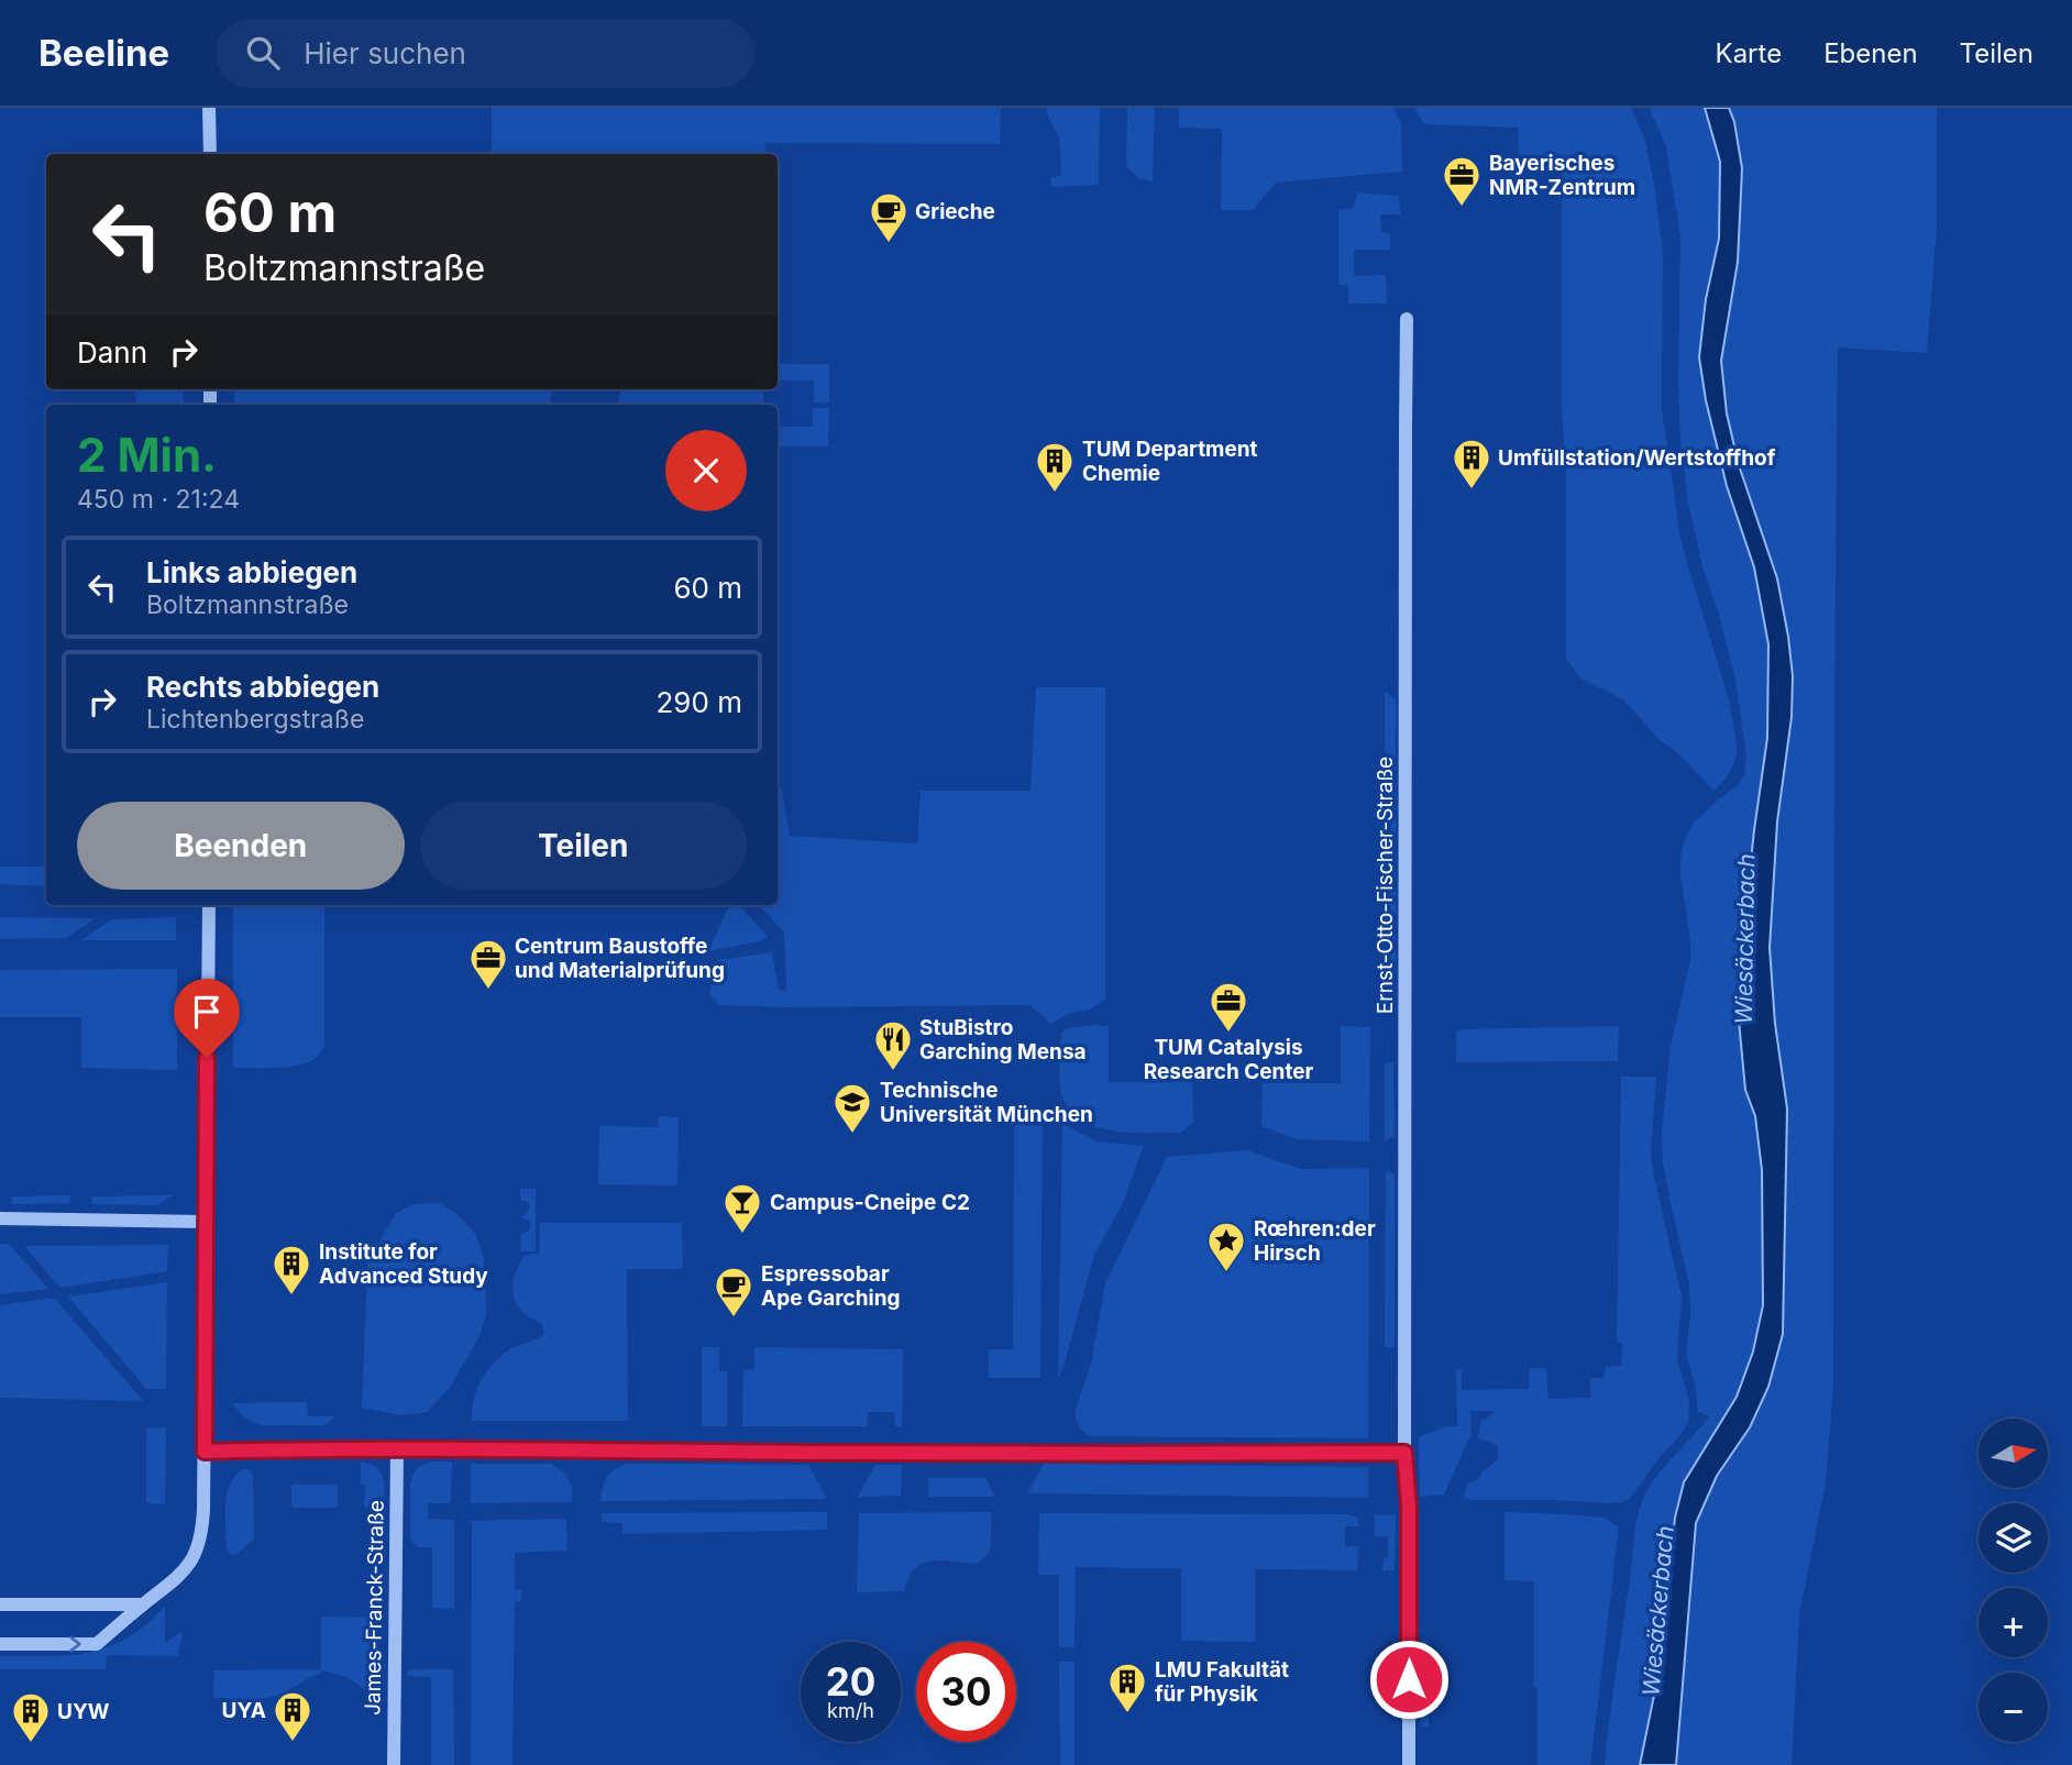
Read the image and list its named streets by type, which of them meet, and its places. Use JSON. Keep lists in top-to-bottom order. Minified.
{"streets":{"street":["Ernst-Otto-Fischer-Straße","James-Franck-Straße"]},"water":["Wiesäckerbach"],"places":{"office":["Bayerisches NMR-Zentrum","Centrum Baustoffe und Materialprüfung","TUM Catalysis Research Center"],"cafe":["Grieche","Espressobar Ape Garching"],"building":["Umfüllstation/Wertstoffhof","TUM Department Chemie","Institute for Advanced Study","LMU Fakultät für Physik","UYA","UYW"],"restaurant":["StuBistro Garching Mensa"],"school or university":["Technische Universität München"],"bar":["Campus-Cneipe C2"],"place":["Rœhren:der Hirsch"]},"north":"right","page":{"header":"Beeline","search":"Hier suchen","nav":["Karte","Ebenen","Teilen"],"turn":["60 m","Boltzmannstraße"],"then":"Dann","heading":["2 Min.","450 m · 21:24"],"list":[{"name":"Links abbiegen","note":"Boltzmannstraße","value":"60 m"},{"name":"Rechts abbiegen","note":"Lichtenbergstraße","value":"290 m"}],"buttons":["Beenden","Teilen"],"map_buttons":["+","−"],"speed":"20 km/h","limit":"30"}}
